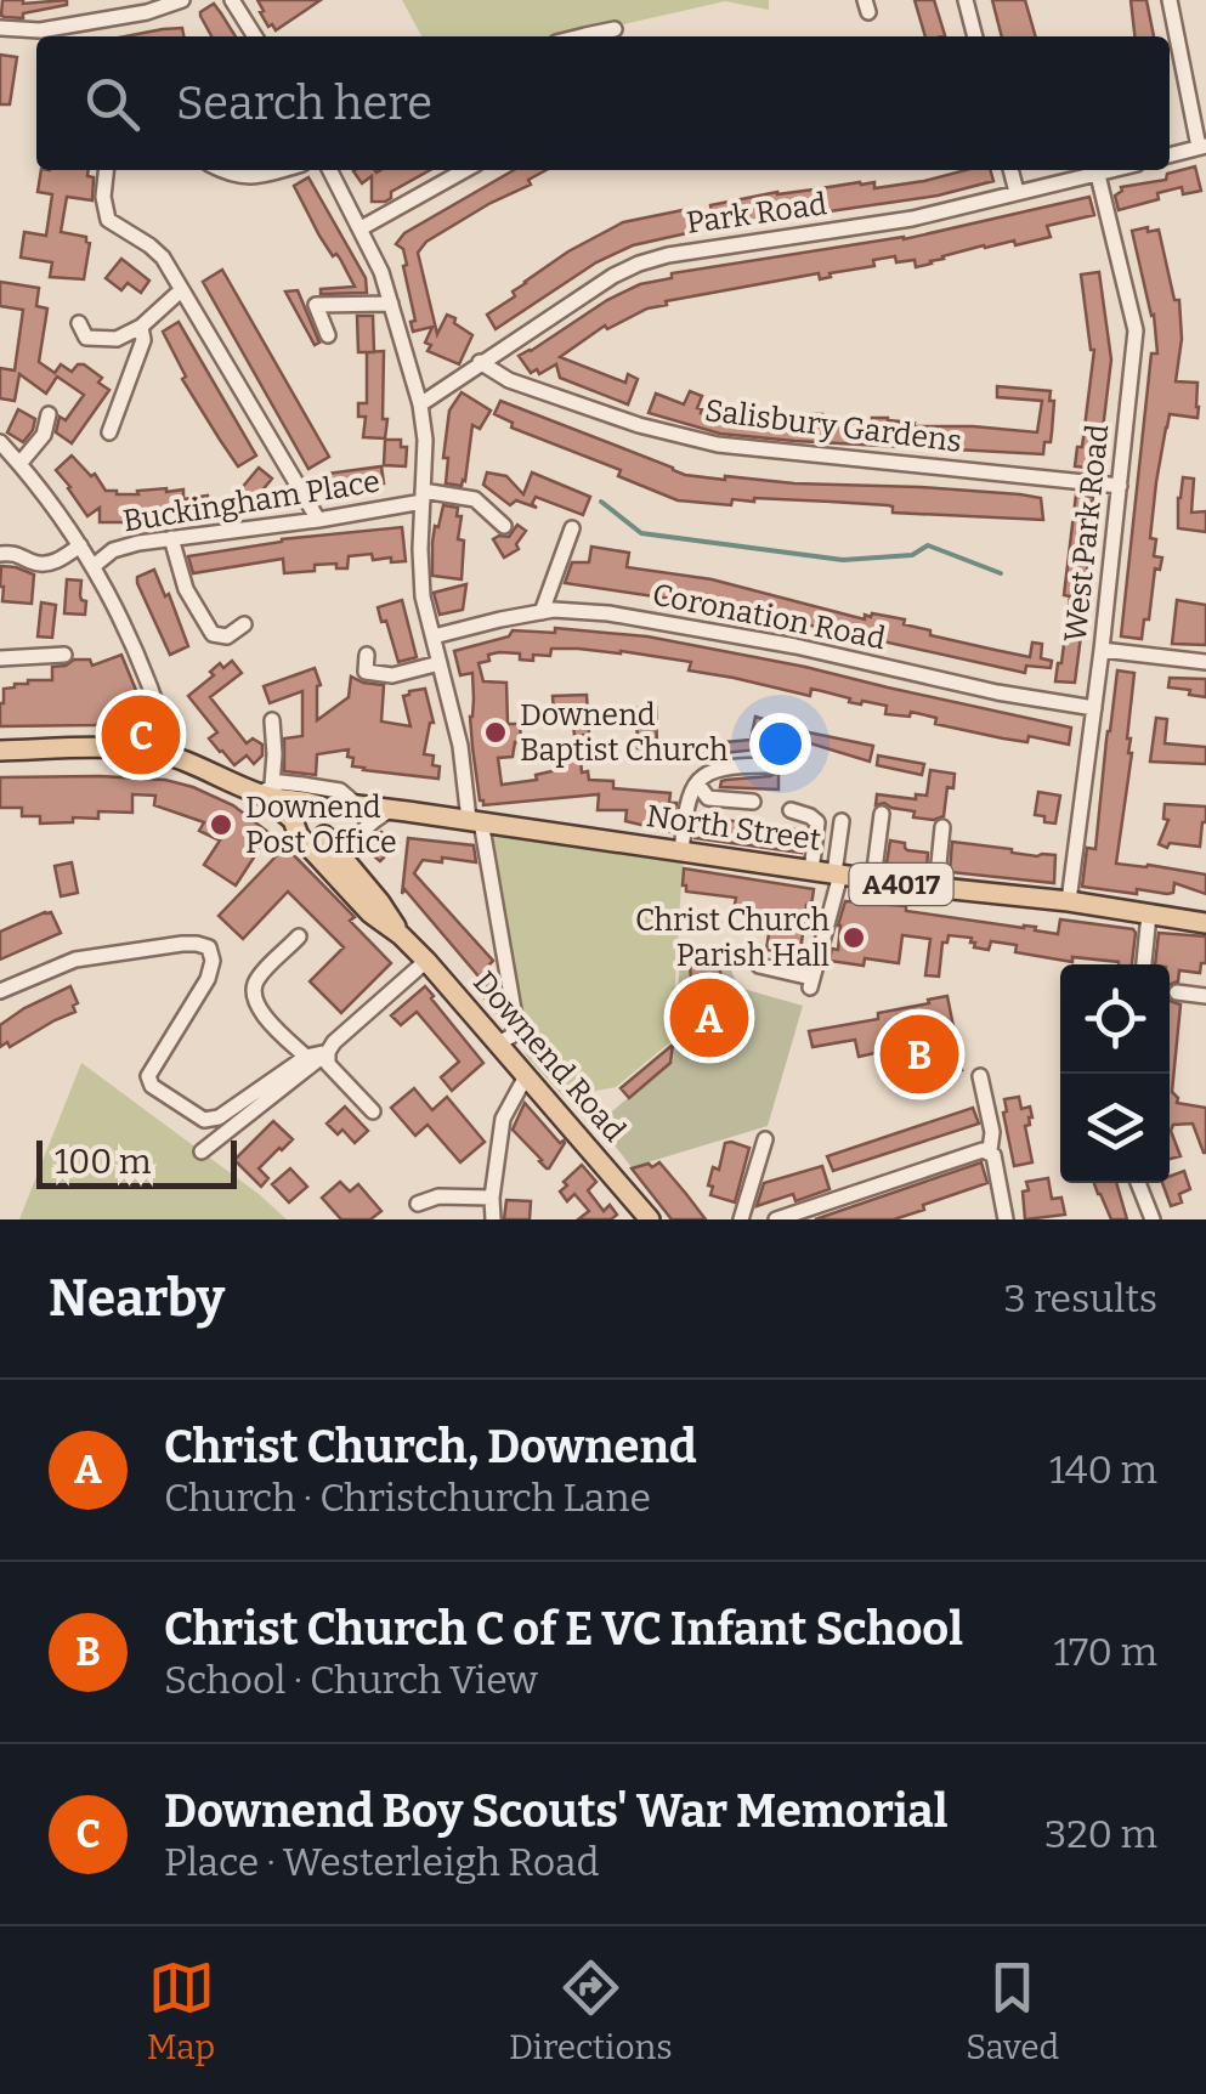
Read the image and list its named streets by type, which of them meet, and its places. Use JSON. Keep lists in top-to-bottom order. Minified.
{"streets":{"main road":["North Street","A4017","Downend Road"],"street":["Park Road","Salisbury Gardens","Buckingham Place","West Park Road","Coronation Road"]},"crossings":[["Park Road","Salisbury Gardens"],["Park Road","West Park Road"],["Salisbury Gardens","West Park Road"],["West Park Road","Coronation Road"],["West Park Road","North Street"]],"places":["Downend Baptist Church","Downend Post Office","Christ Church Parish Hall"],"scale_bar":"100 m","page":{"search":"Search here","pins":["C","A","B"],"scale":"100 m","heading":["Nearby","3 results"],"list":[{"mark":"A","name":"Christ Church, Downend","note":"Church · Christchurch Lane","value":"140 m"},{"mark":"B","name":"Christ Church C of E VC Infant School","note":"School · Church View","value":"170 m"},{"mark":"C","name":"Downend Boy Scouts' War Memorial","note":"Place · Westerleigh Road","value":"320 m"}],"nav":["Map","Directions","Saved"]}}
